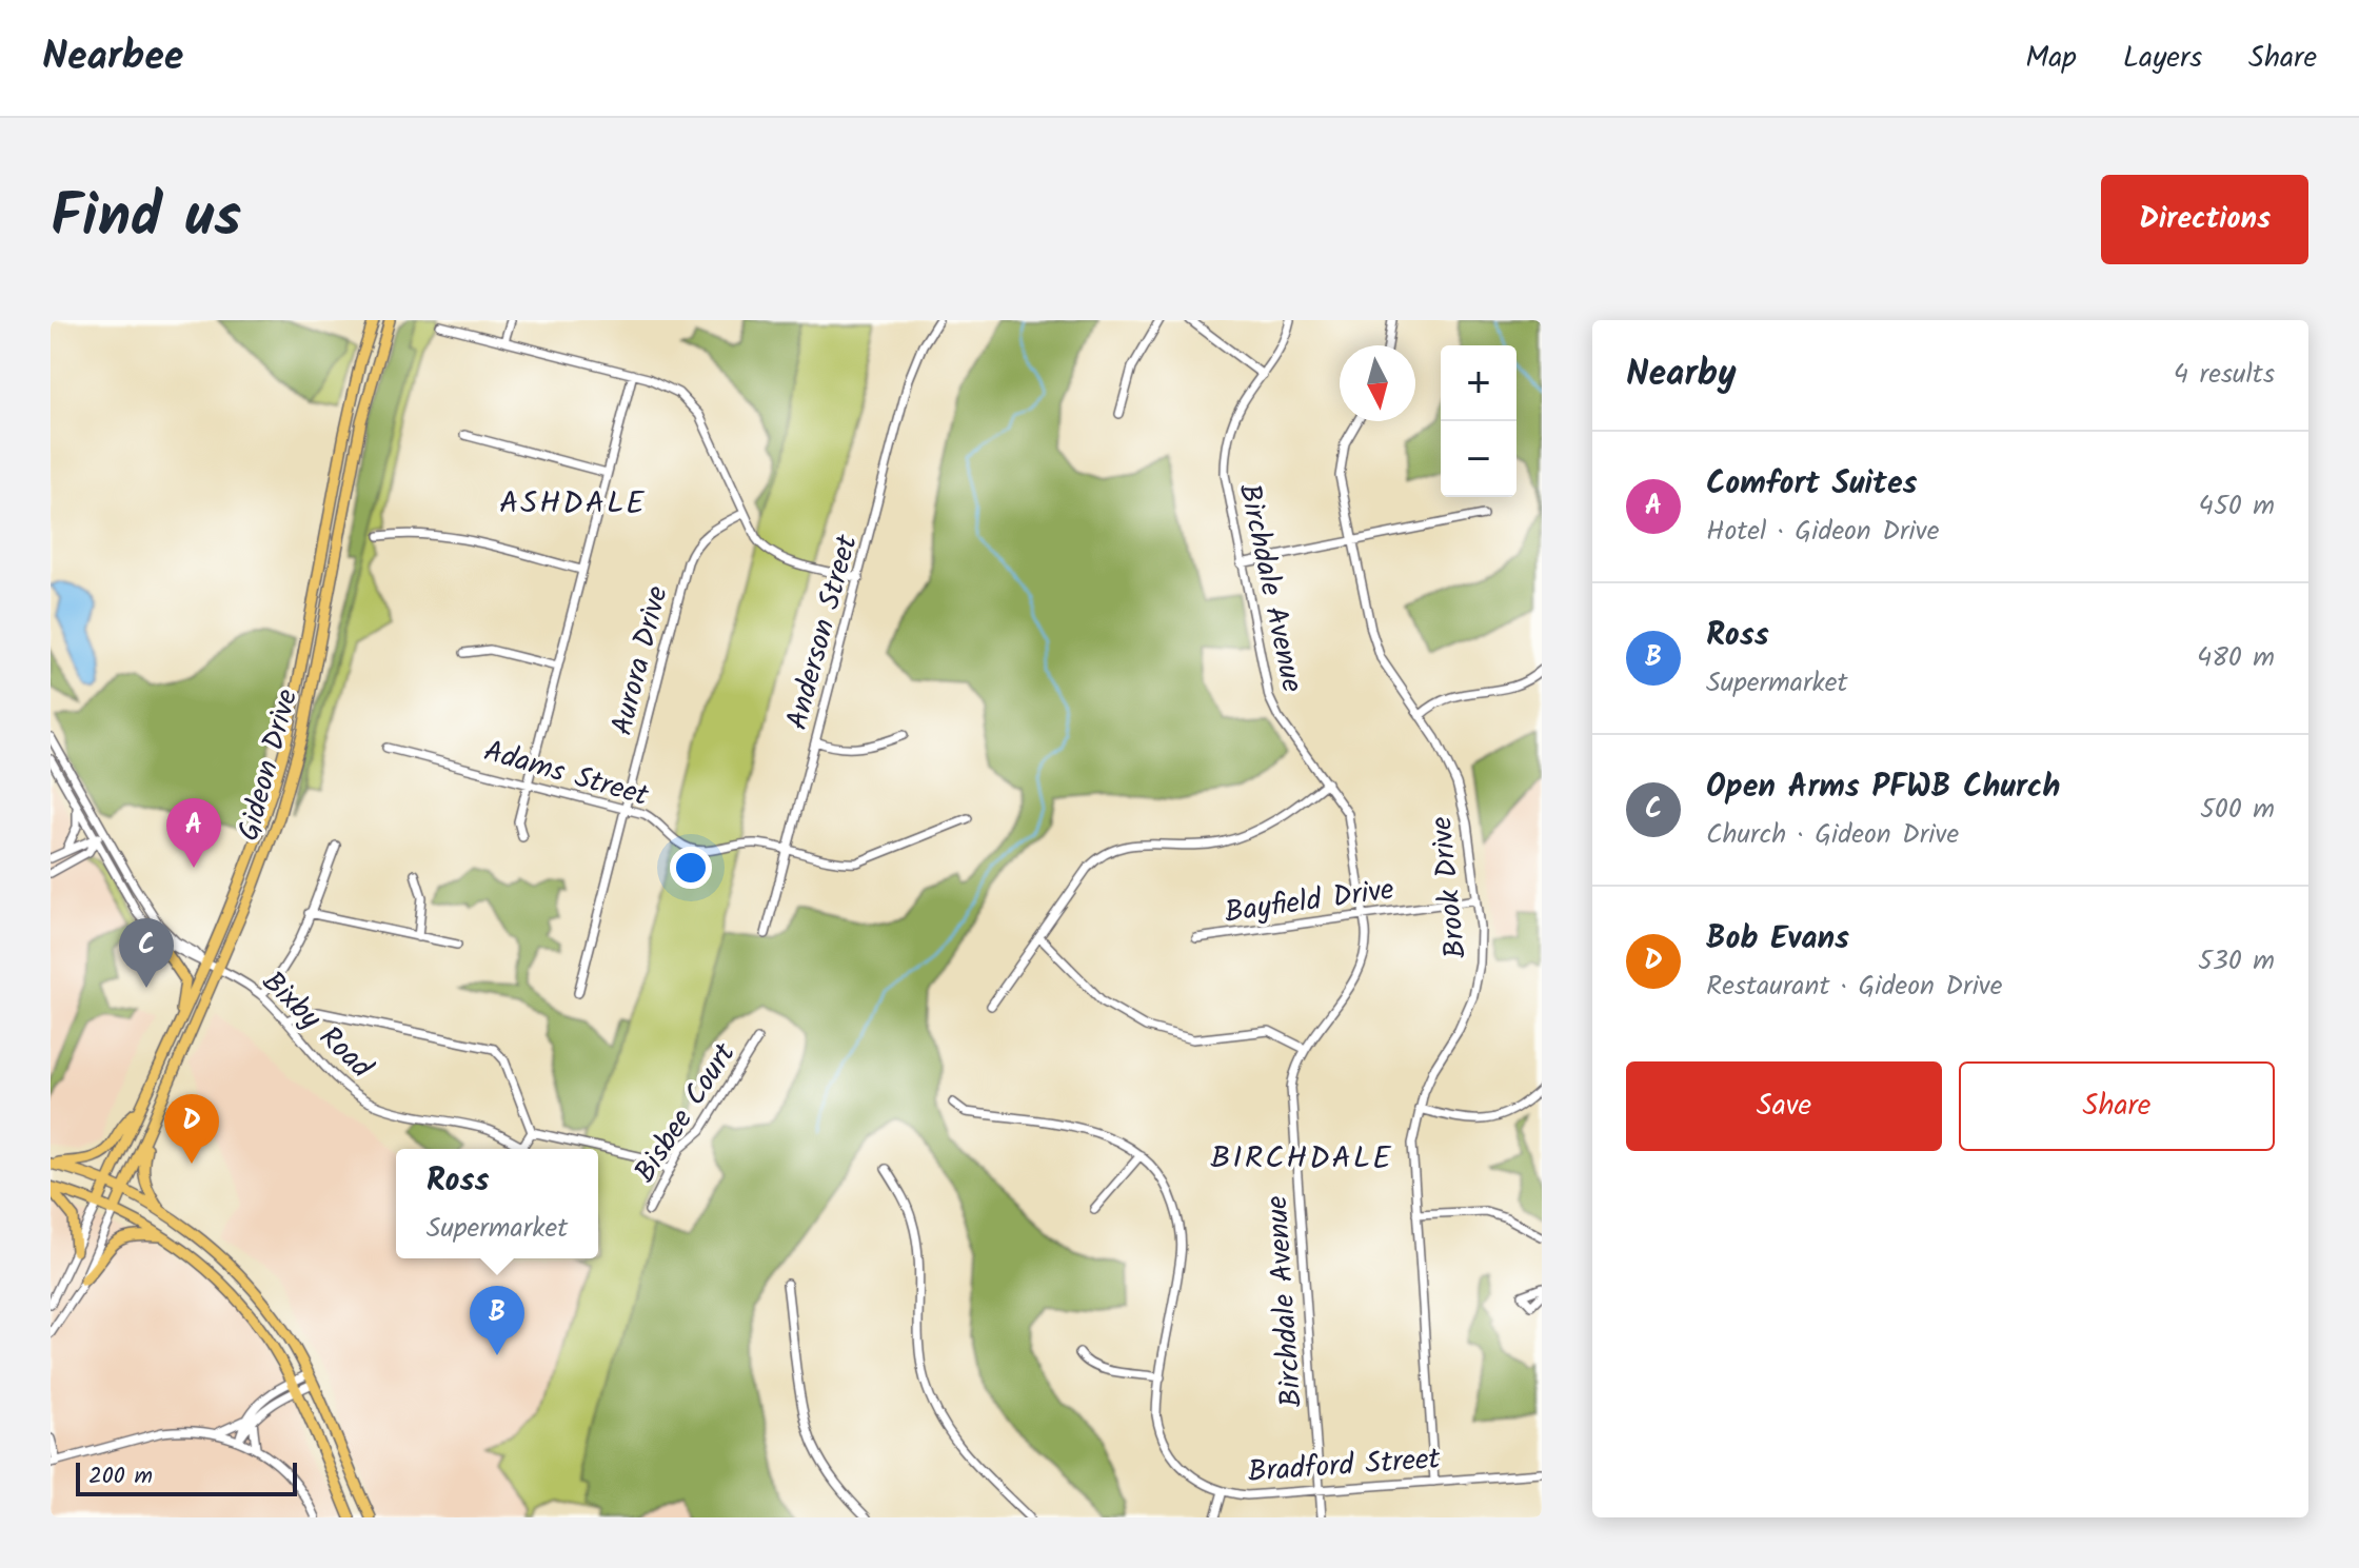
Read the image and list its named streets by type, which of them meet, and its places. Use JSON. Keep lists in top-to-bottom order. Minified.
{"streets":{"main road":["Gideon Drive"],"street":["Birchdale Avenue","Anderson Street","Aurora Drive","Adams Street","Brook Drive","Bayfield Drive","Bixby Road","Bisbee Court","Bradford Street"]},"crossings":[["Birchdale Avenue","Bayfield Drive"],["Birchdale Avenue","Bradford Street"],["Anderson Street","Adams Street"],["Aurora Drive","Adams Street"],["Gideon Drive","Bixby Road"],["Brook Drive","Bayfield Drive"],["Brook Drive","Bradford Street"],["Bixby Road","Bisbee Court"]],"districts":["ASHDALE","BIRCHDALE"],"scale_bar":"200 m","north":"bottom","page":{"header":"Nearbee","nav":["Map","Layers","Share"],"title":"Find us","buttons":["Directions",["Save","Share"]],"heading":["Nearby","4 results"],"map_buttons":["+","−"],"list":[{"mark":"A","name":"Comfort Suites","note":"Hotel · Gideon Drive","value":"450 m"},{"mark":"B","name":"Ross","note":"Supermarket","value":"480 m"},{"mark":"C","name":"Open Arms PFWB Church","note":"Church · Gideon Drive","value":"500 m"},{"mark":"D","name":"Bob Evans","note":"Restaurant · Gideon Drive","value":"530 m"}],"pins":["A","C","D","B"],"popup":["Ross","Supermarket"],"scale":"200 m"}}
